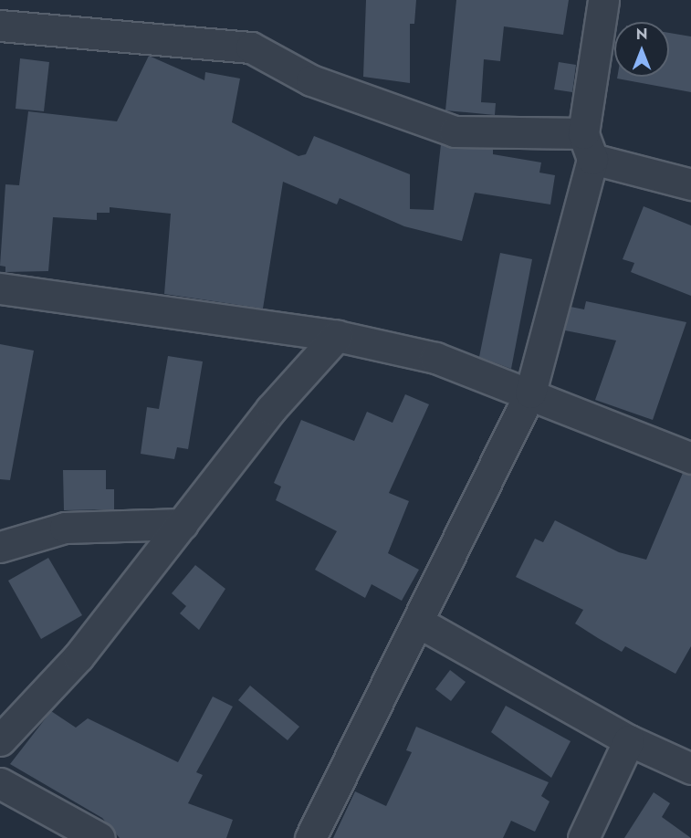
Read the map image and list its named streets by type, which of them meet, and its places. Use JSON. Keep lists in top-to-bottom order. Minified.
{"north":"top"}
